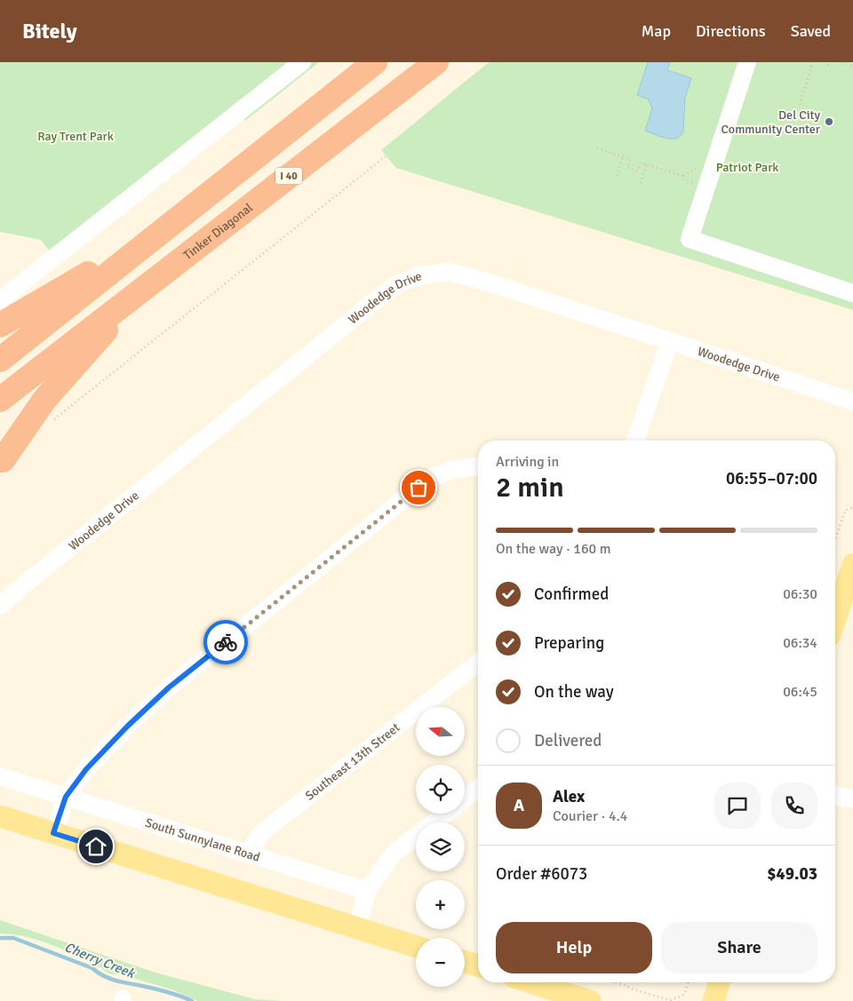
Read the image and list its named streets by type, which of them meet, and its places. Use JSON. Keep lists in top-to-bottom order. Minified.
{"streets":{"highway":["I 40","Tinker Diagonal"],"street":["Woodedge Drive","Southeast 13th Street","South Sunnylane Road"]},"crossings":[["Southeast 13th Street","South Sunnylane Road"]],"water":["Cherry Creek"],"parks":["Ray Trent Park","Patriot Park"],"places":["Del City Community Center"],"north":"left","page":{"header":"Bitely","nav":["Map","Directions","Saved"],"heading":["2 min","Arriving in","06:55–07:00"],"panel":["Alex","Courier · 4.4","Order #6073","$49.03"],"bar":"On the way · 160 m","list":[["Confirmed","06:30"],["Preparing","06:34"],["On the way","06:45"],"Delivered"],"map_buttons":["+","−"],"round":"A","buttons":["Help","Share"]}}
